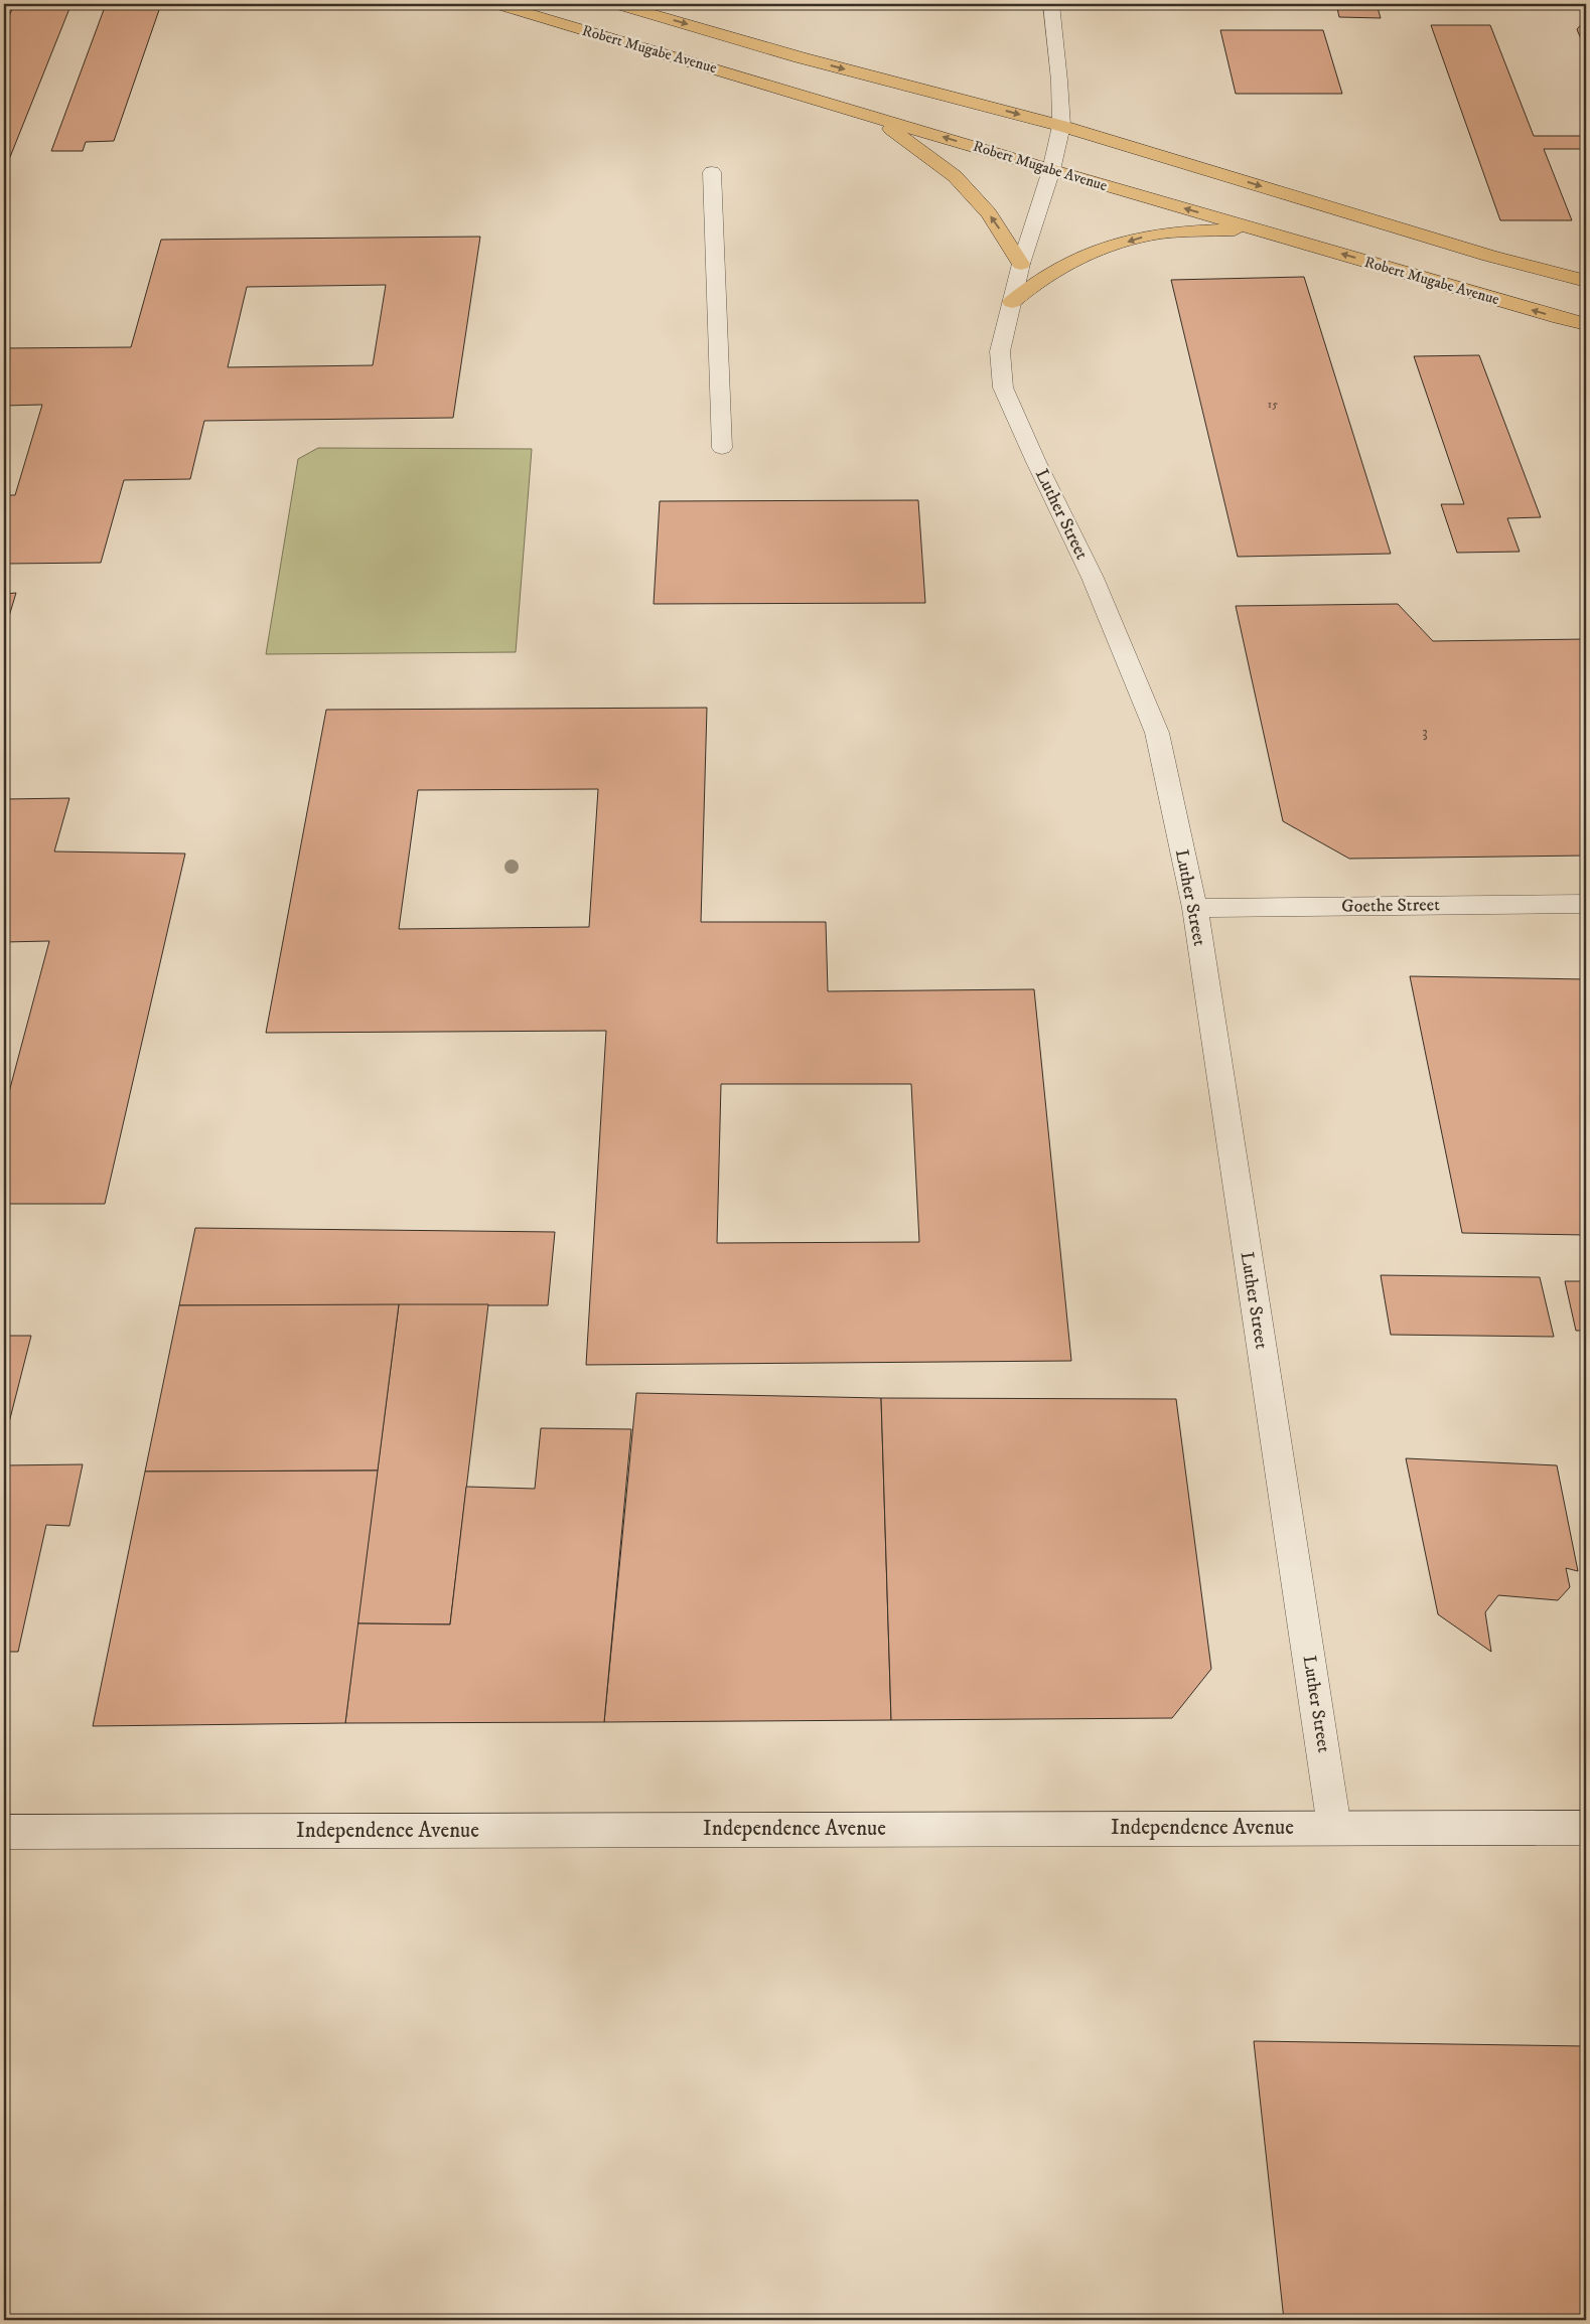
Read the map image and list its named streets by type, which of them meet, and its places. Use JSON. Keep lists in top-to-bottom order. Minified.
{"streets":{"main road":["Robert Mugabe Avenue"],"street":["Luther Street","Goethe Street","Independence Avenue"]},"crossings":[["Robert Mugabe Avenue","Luther Street"],["Luther Street","Goethe Street"],["Luther Street","Independence Avenue"]],"house_numbers":["15","3"]}
